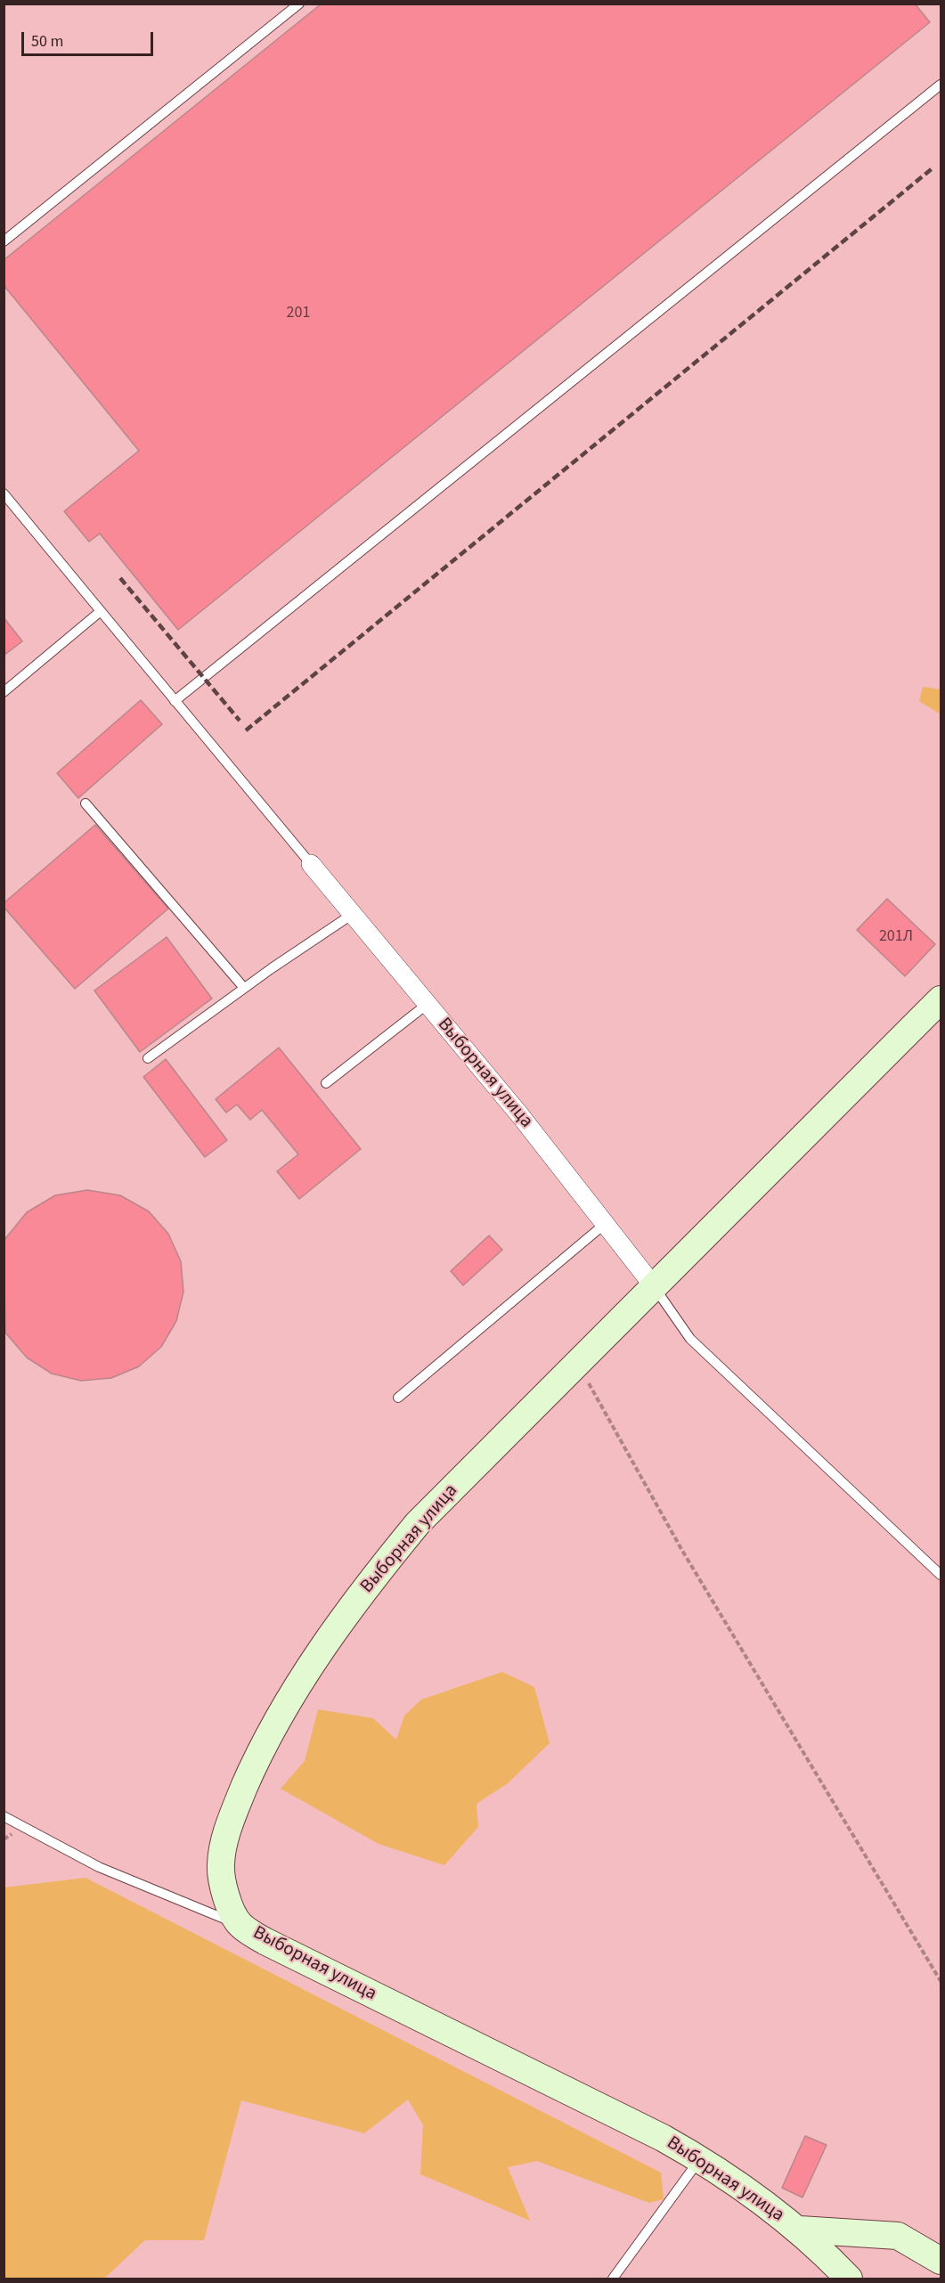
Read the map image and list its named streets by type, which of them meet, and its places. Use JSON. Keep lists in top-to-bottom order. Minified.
{"streets":{"main road":["Выборная улица"]},"house_numbers":["201","201Л"],"scale_bar":"50 m"}
